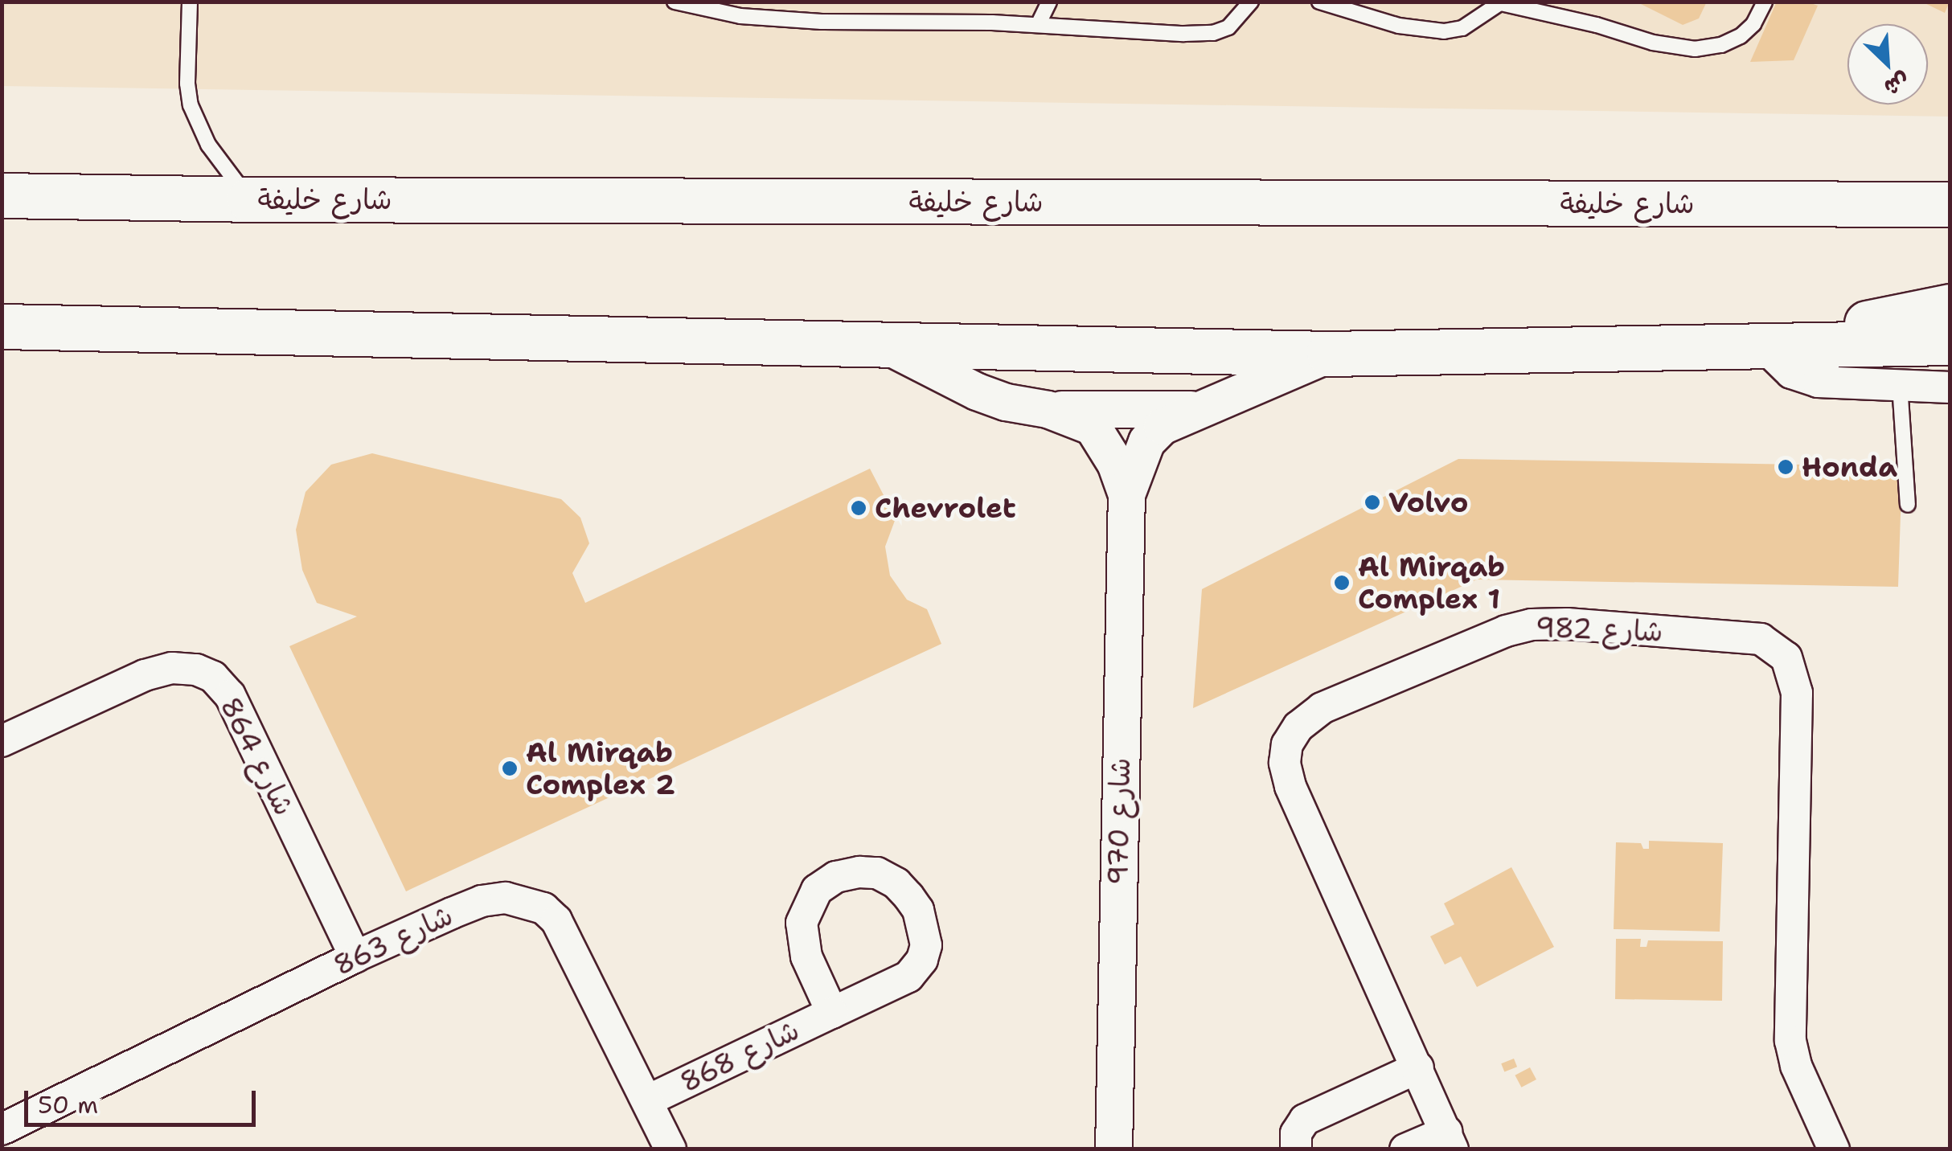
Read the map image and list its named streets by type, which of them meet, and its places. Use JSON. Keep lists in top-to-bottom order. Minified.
{"streets":{"main road":["شارع خليفة"],"street":["شارع 982","شارع 864","شارع 970","شارع 863","شارع 868"]},"crossings":[["شارع 864","شارع 863"],["شارع 863","شارع 868"]],"places":["Honda","Volvo","Chevrolet","Al Mirqab Complex 1","Al Mirqab Complex 2"],"scale_bar":"50 m","north":"bottom right"}
